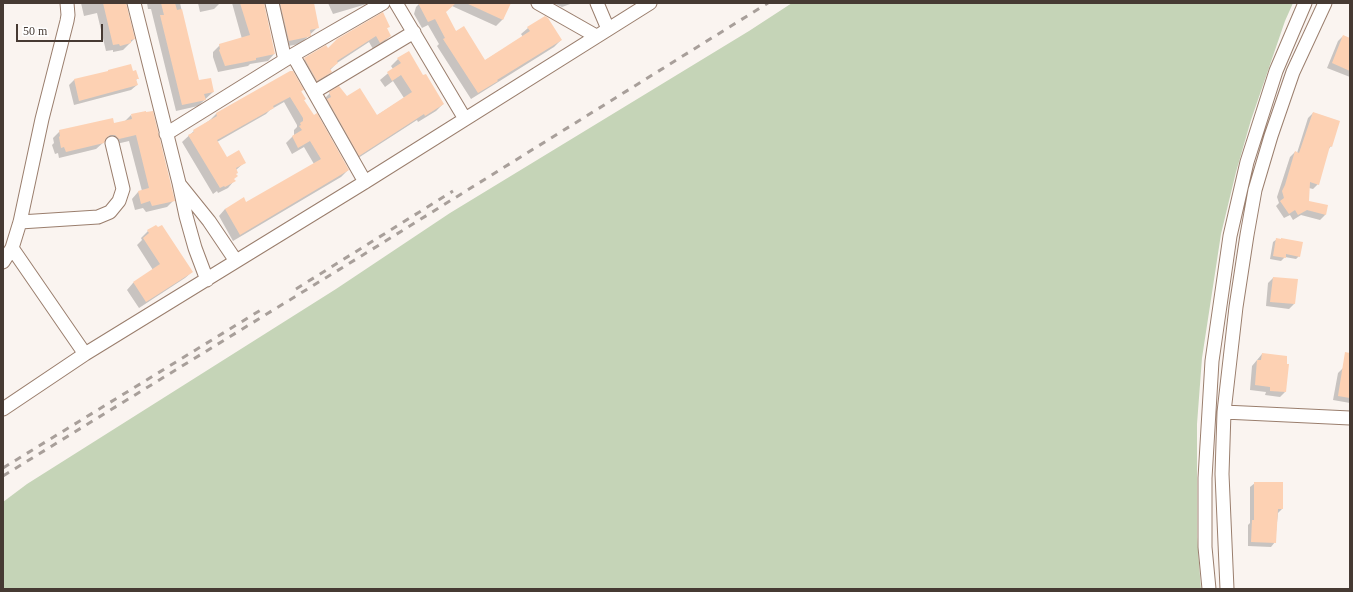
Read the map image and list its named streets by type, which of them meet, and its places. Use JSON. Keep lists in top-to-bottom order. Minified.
{"scale_bar":"50 m"}
